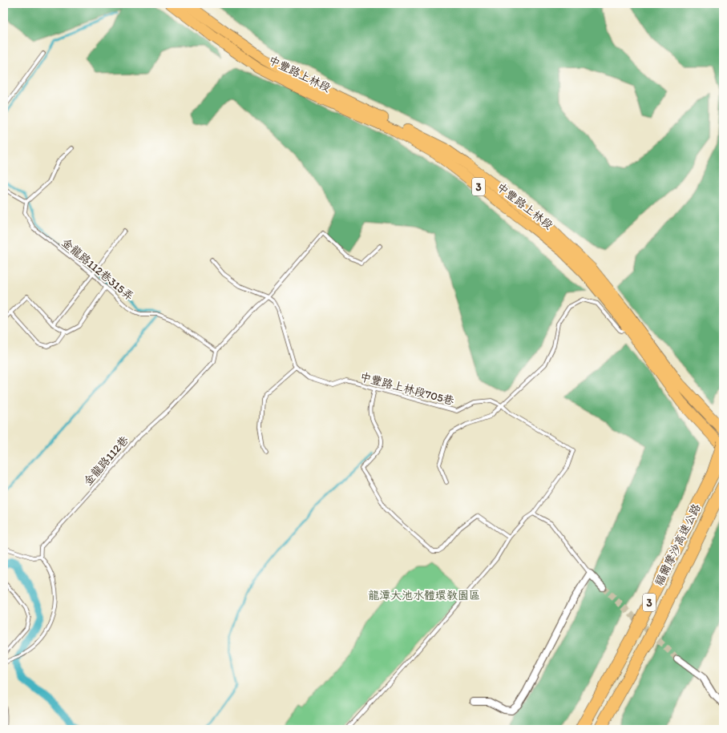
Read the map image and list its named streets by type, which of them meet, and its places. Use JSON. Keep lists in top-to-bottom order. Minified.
{"streets":{"highway":["3","福爾摩沙高速公路"],"main road":["中豐路上林段"],"lane":["金龍路112巷315弄","中豐路上林段705巷","金龍路112巷"]},"crossings":[["金龍路112巷315弄","金龍路112巷"]],"parks":["龍潭大池水體環教園區"]}
